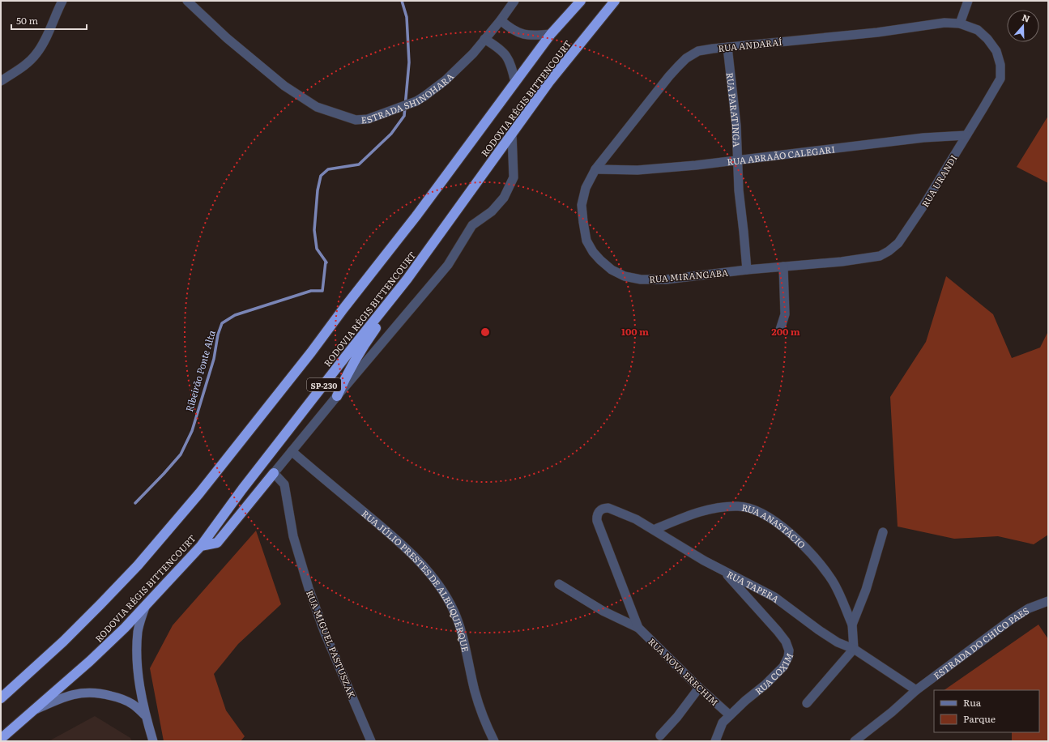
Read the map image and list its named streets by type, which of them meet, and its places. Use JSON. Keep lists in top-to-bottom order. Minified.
{"streets":{"highway":["RODOVIA RÉGIS BITTENCOURT","SP-230"],"street":["RUA ANDARAÍ","ESTRADA SHINOHARA","RUA PARATINGA","RUA ABRAÃO CALEGARI","RUA URANDI","RUA MIRANGABA","RUA ANASTÁCIO","RUA JÚLIO PRESTES DE ALBUQUERQUE","RUA TAPERA","ESTRADA DO CHICO PAES","RUA MIGUEL PASTUSZAK","RUA NOVA ERECHIM","RUA COXIM"]},"crossings":[["RUA ANDARAÍ","RUA PARATINGA"],["RUA ANDARAÍ","RUA ABRAÃO CALEGARI"],["RUA ANDARAÍ","RUA URANDI"],["RUA ANDARAÍ","RUA MIRANGABA"],["RUA PARATINGA","RUA ABRAÃO CALEGARI"],["RUA PARATINGA","RUA MIRANGABA"],["RUA ABRAÃO CALEGARI","RUA URANDI"],["RUA ABRAÃO CALEGARI","RUA MIRANGABA"],["RUA URANDI","RUA MIRANGABA"],["RUA ANASTÁCIO","RUA TAPERA"],["RUA TAPERA","ESTRADA DO CHICO PAES"],["RUA TAPERA","RUA NOVA ERECHIM"],["RUA TAPERA","RUA COXIM"],["RUA NOVA ERECHIM","RUA COXIM"]],"water":["Ribeirão Ponte Alta"],"legend":["Rua","Parque"],"scale_bar":"50 m","north":"top","rings":["100 m","200 m"]}
